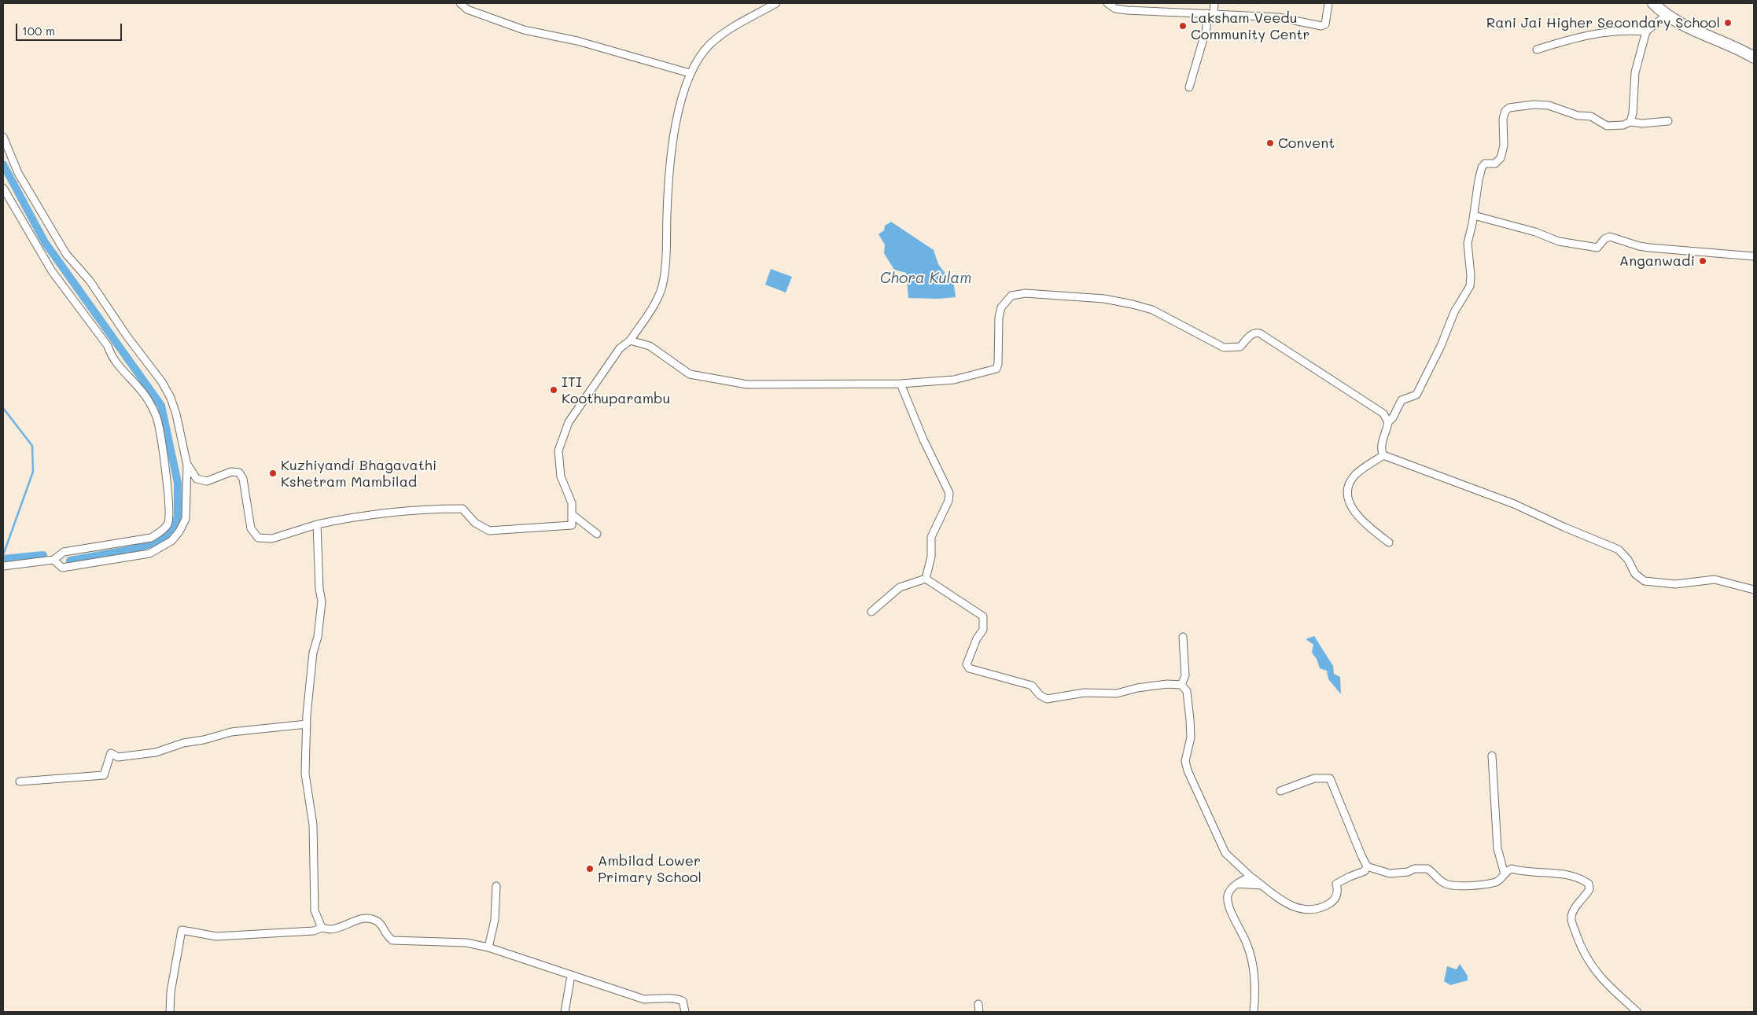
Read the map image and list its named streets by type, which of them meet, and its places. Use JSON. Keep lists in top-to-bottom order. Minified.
{"water":["Chora Kulam"],"places":["Rani Jai Higher Secondary School","Laksham Veedu Community Centr","Convent","Anganwadi","ITI Koothuparambu","Kuzhiyandi Bhagavathi Kshetram Mambilad","Ambilad Lower Primary School"],"scale_bar":"100 m"}
